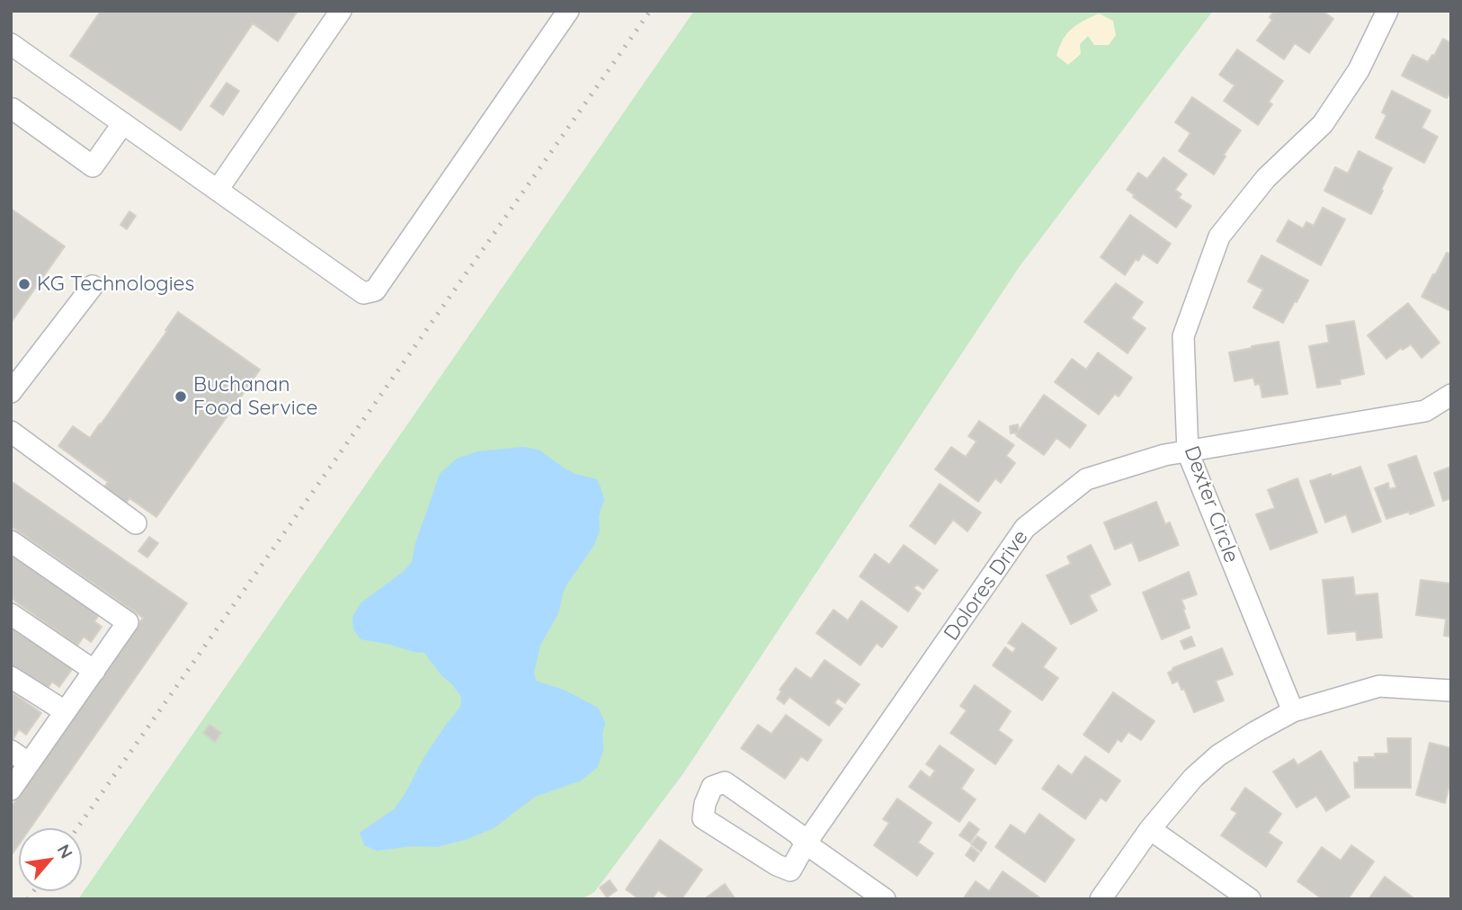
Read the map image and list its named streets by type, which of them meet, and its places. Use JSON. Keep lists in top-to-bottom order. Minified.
{"streets":{"street":["Dexter Circle","Dolores Drive"]},"crossings":[["Dexter Circle","Dolores Drive"]],"places":["KG Technologies","Buchanan Food Service"],"north":"top right"}
